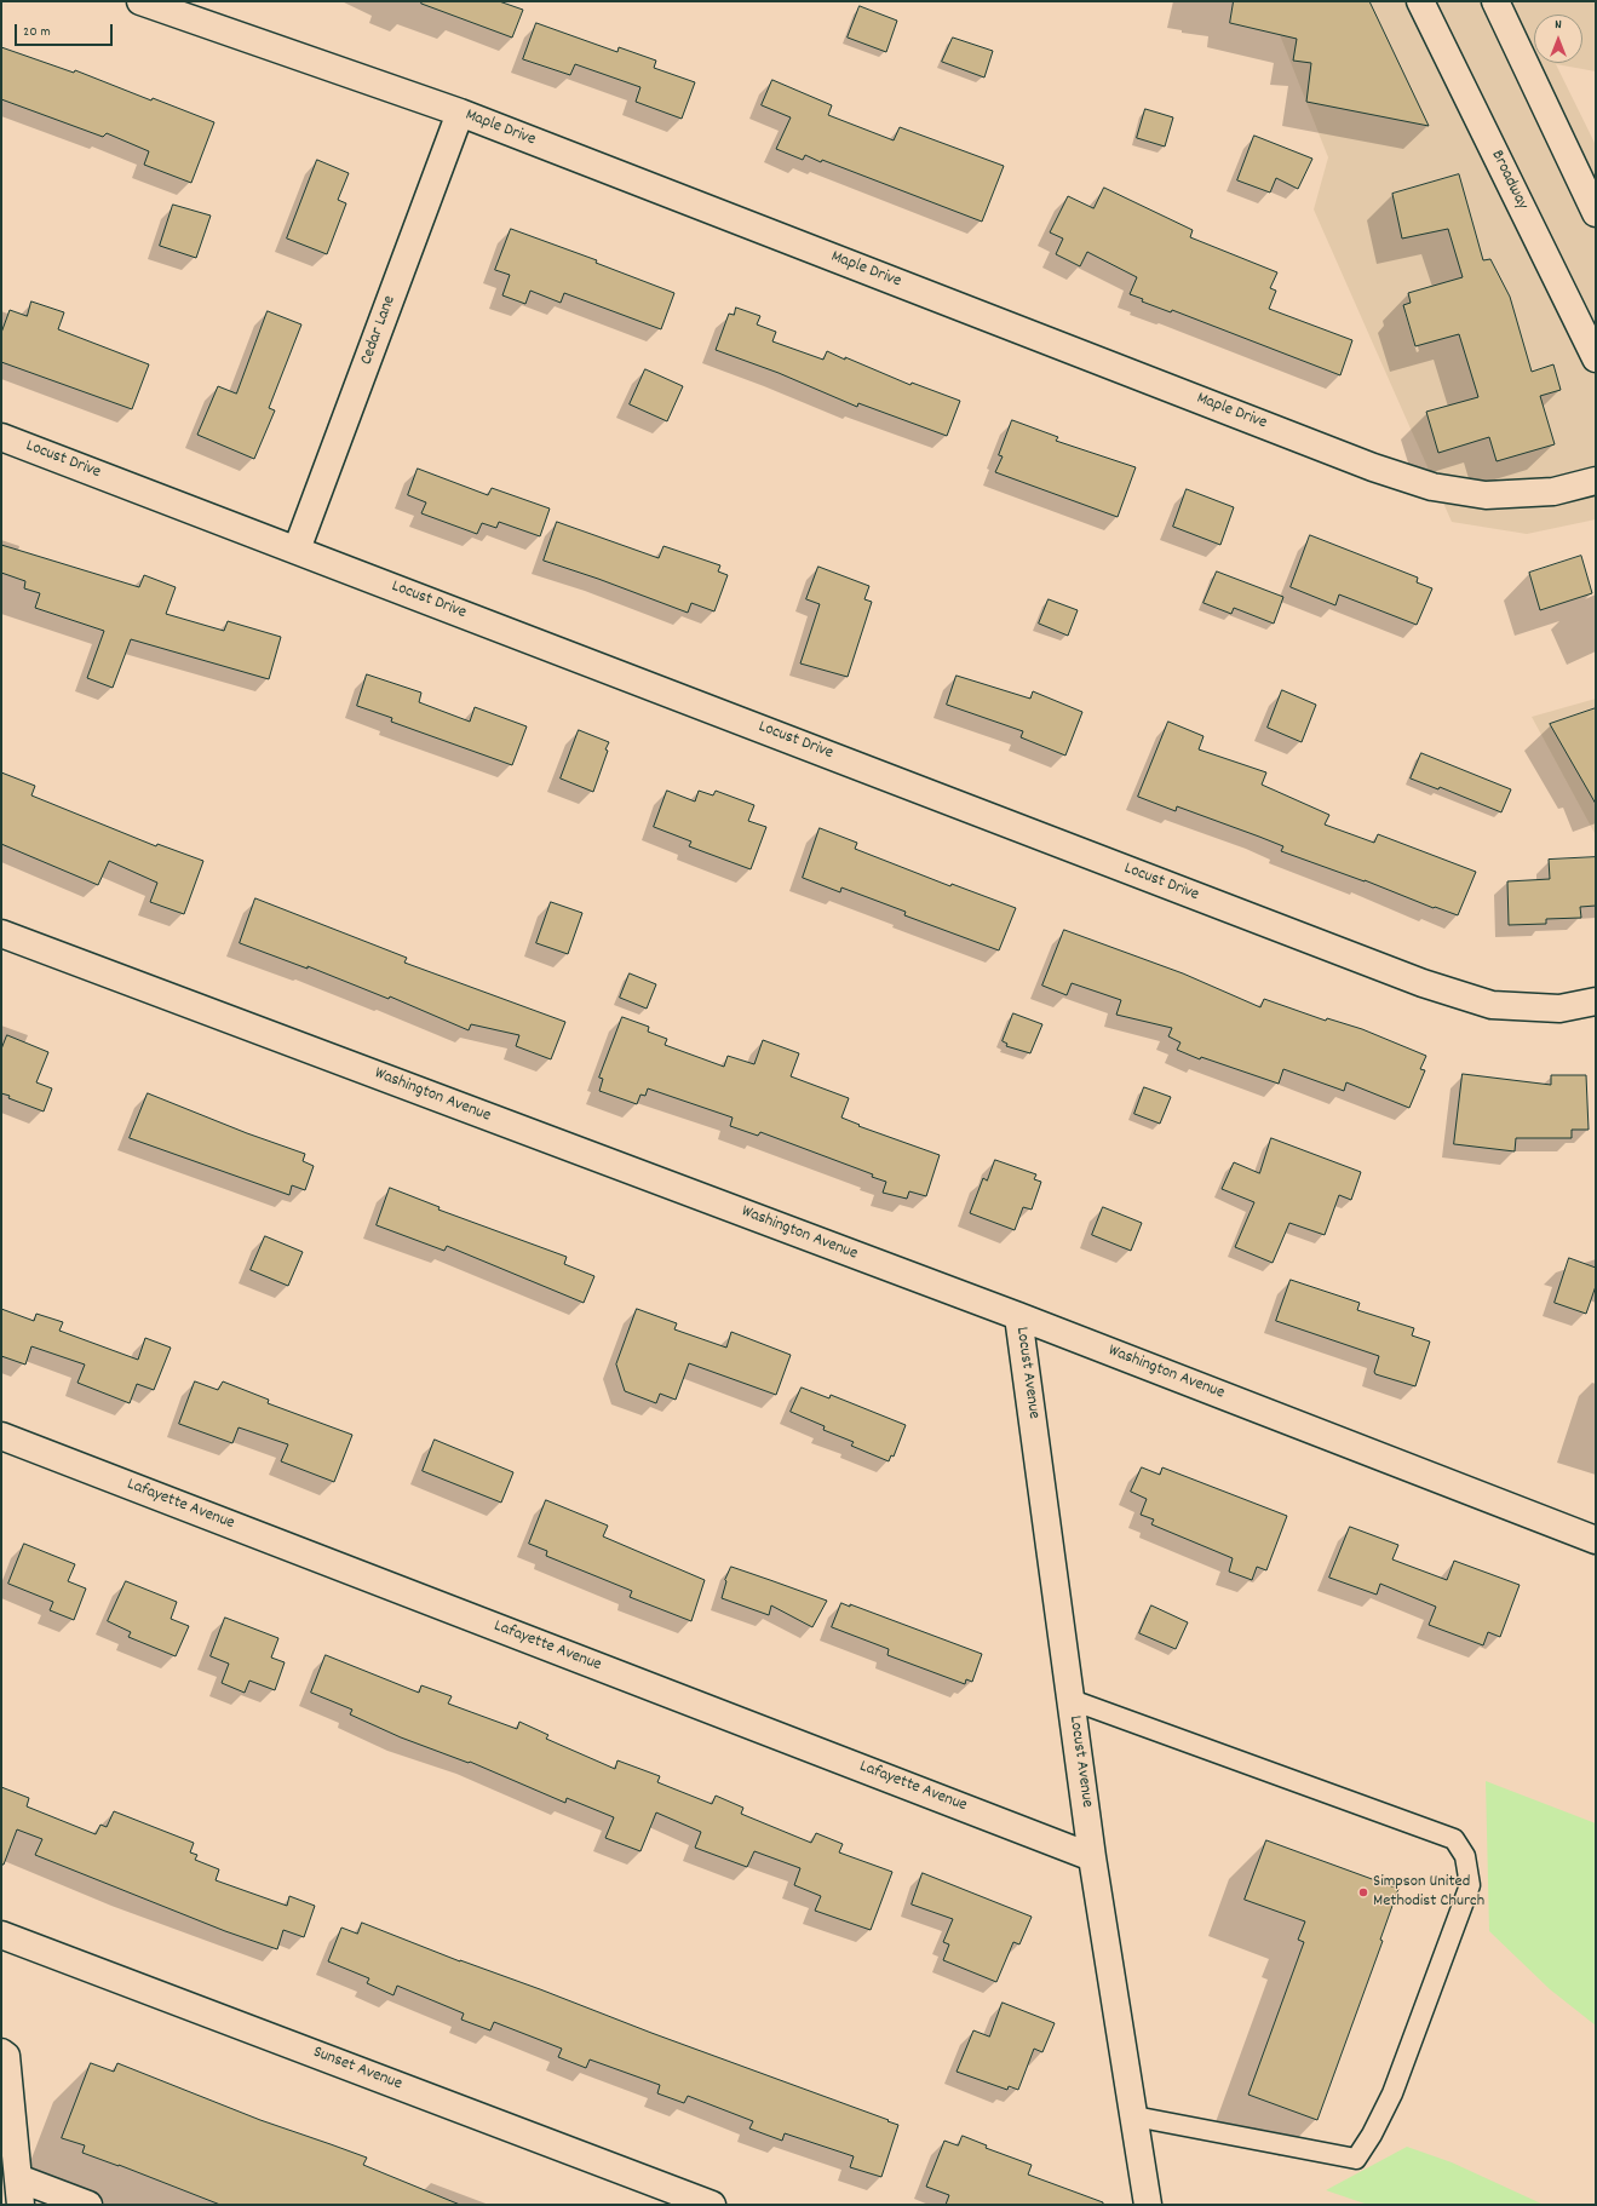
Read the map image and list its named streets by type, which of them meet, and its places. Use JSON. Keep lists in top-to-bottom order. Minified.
{"streets":{"street":["Maple Drive","Broadway","Cedar Lane","Locust Drive","Washington Avenue","Locust Avenue","Lafayette Avenue","Sunset Avenue"]},"crossings":[["Maple Drive","Cedar Lane"],["Cedar Lane","Locust Drive"],["Washington Avenue","Locust Avenue"],["Locust Avenue","Lafayette Avenue"]],"places":["Simpson United Methodist Church"],"scale_bar":"20 m","north":"top"}
